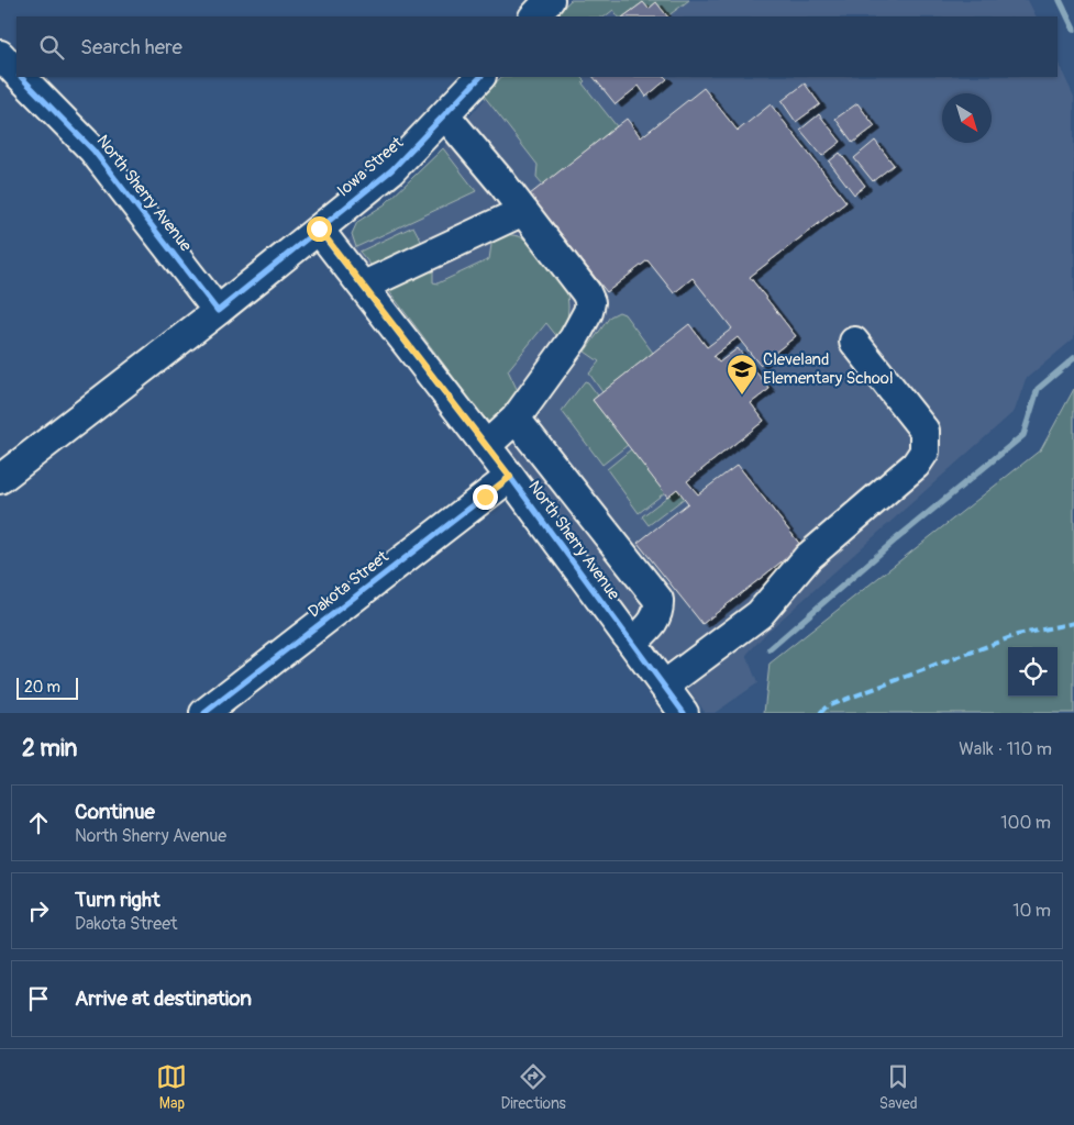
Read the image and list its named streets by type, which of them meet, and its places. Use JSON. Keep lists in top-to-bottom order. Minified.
{"streets":{"street":["Iowa Street","North Sherry Avenue","Dakota Street"]},"crossings":[["Iowa Street","North Sherry Avenue"],["North Sherry Avenue","Dakota Street"]],"places":{"school or university":["Cleveland Elementary School"]},"scale_bar":"20 m","north":"bottom right","page":{"search":"Search here","scale":"20 m","heading":["2 min","Walk · 110 m"],"list":[["Continue","North Sherry Avenue","100 m"],["Turn right","Dakota Street","10 m"],"Arrive at destination"],"nav":["Map","Directions","Saved"]}}
